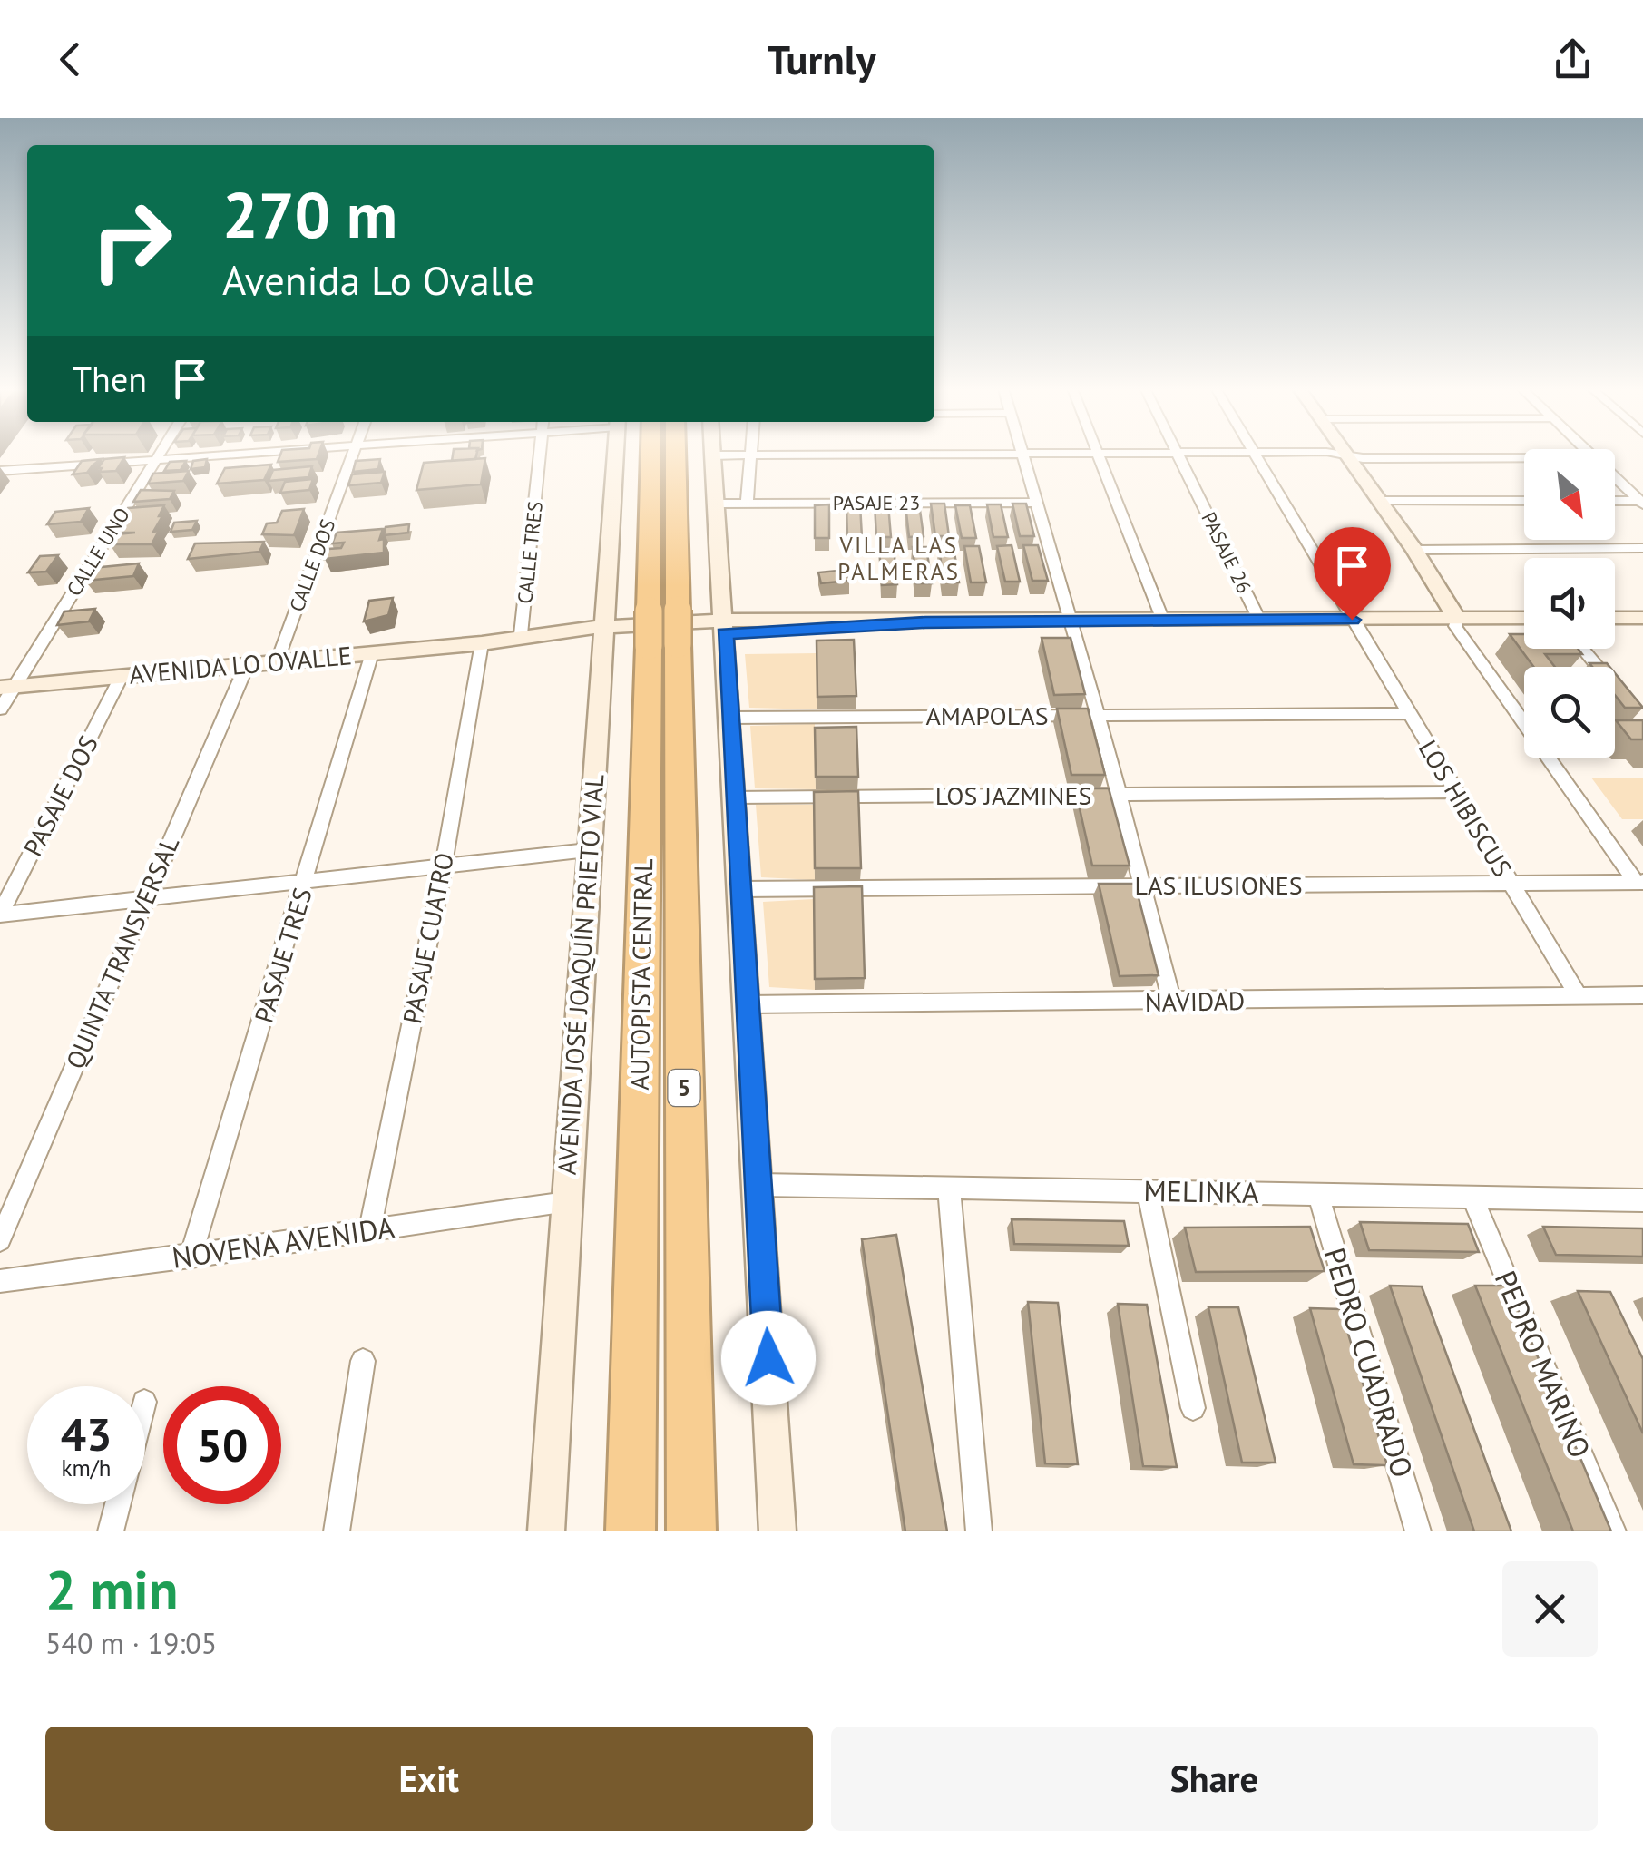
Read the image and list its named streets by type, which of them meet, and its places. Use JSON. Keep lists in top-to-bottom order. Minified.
{"streets":{"highway":["AUTOPISTA CENTRAL","5"],"main road":["AVENIDA LO OVALLE","AVENIDA JOSÉ JOAQUÍN PRIETO VIAL"],"street":["PASAJE 23","CALLE UNO","CALLE TRES","PASAJE 26","CALLE DOS","AMAPOLAS","PASAJE DOS","LOS JAZMINES","LOS HIBISCUS","LAS ILUSIONES","PASAJE CUATRO","QUINTA TRANSVERSAL","PASAJE TRES","NAVIDAD","MELINKA","NOVENA AVENIDA","PEDRO CUADRADO","PEDRO MARINO"]},"crossings":[["CALLE UNO","AVENIDA LO OVALLE"],["CALLE TRES","AVENIDA LO OVALLE"],["PASAJE 26","AVENIDA LO OVALLE"],["CALLE DOS","AVENIDA LO OVALLE"],["AVENIDA LO OVALLE","PASAJE DOS"],["AVENIDA LO OVALLE","LOS HIBISCUS"],["AVENIDA LO OVALLE","PASAJE CUATRO"],["AVENIDA LO OVALLE","QUINTA TRANSVERSAL"],["AVENIDA LO OVALLE","PASAJE TRES"],["AVENIDA LO OVALLE","AVENIDA JOSÉ JOAQUÍN PRIETO VIAL"],["AMAPOLAS","LOS HIBISCUS"],["LOS JAZMINES","LOS HIBISCUS"],["LOS HIBISCUS","LAS ILUSIONES"],["LOS HIBISCUS","NAVIDAD"],["PASAJE CUATRO","NOVENA AVENIDA"],["PASAJE TRES","NOVENA AVENIDA"],["AVENIDA JOSÉ JOAQUÍN PRIETO VIAL","NOVENA AVENIDA"],["MELINKA","PEDRO CUADRADO"],["MELINKA","PEDRO MARINO"]],"districts":["VILLA LAS PALMERAS"],"north":"bottom right","page":{"header":"Turnly","turn":["270 m","Avenida Lo Ovalle"],"then":"Then","speed":"43 km/h","limit":"50","heading":["2 min","540 m · 19:05"],"buttons":["Exit","Share"]}}
